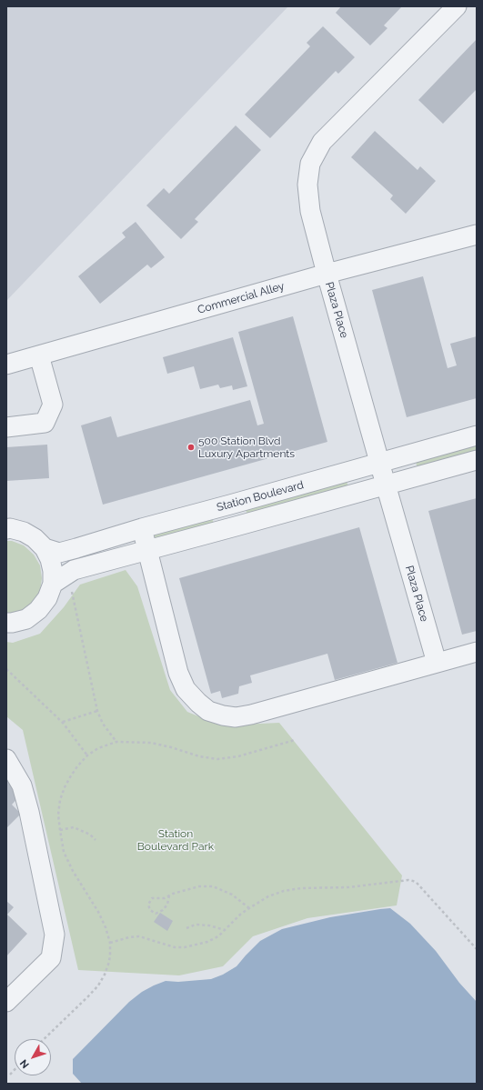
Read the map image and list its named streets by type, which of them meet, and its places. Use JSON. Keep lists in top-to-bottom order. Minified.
{"streets":{"street":["Commercial Alley","Plaza Place","Station Boulevard"]},"crossings":[["Commercial Alley","Plaza Place"],["Plaza Place","Station Boulevard"]],"parks":["Station Boulevard Park"],"places":["500 Station Blvd Luxury Apartments"],"north":"bottom left"}
